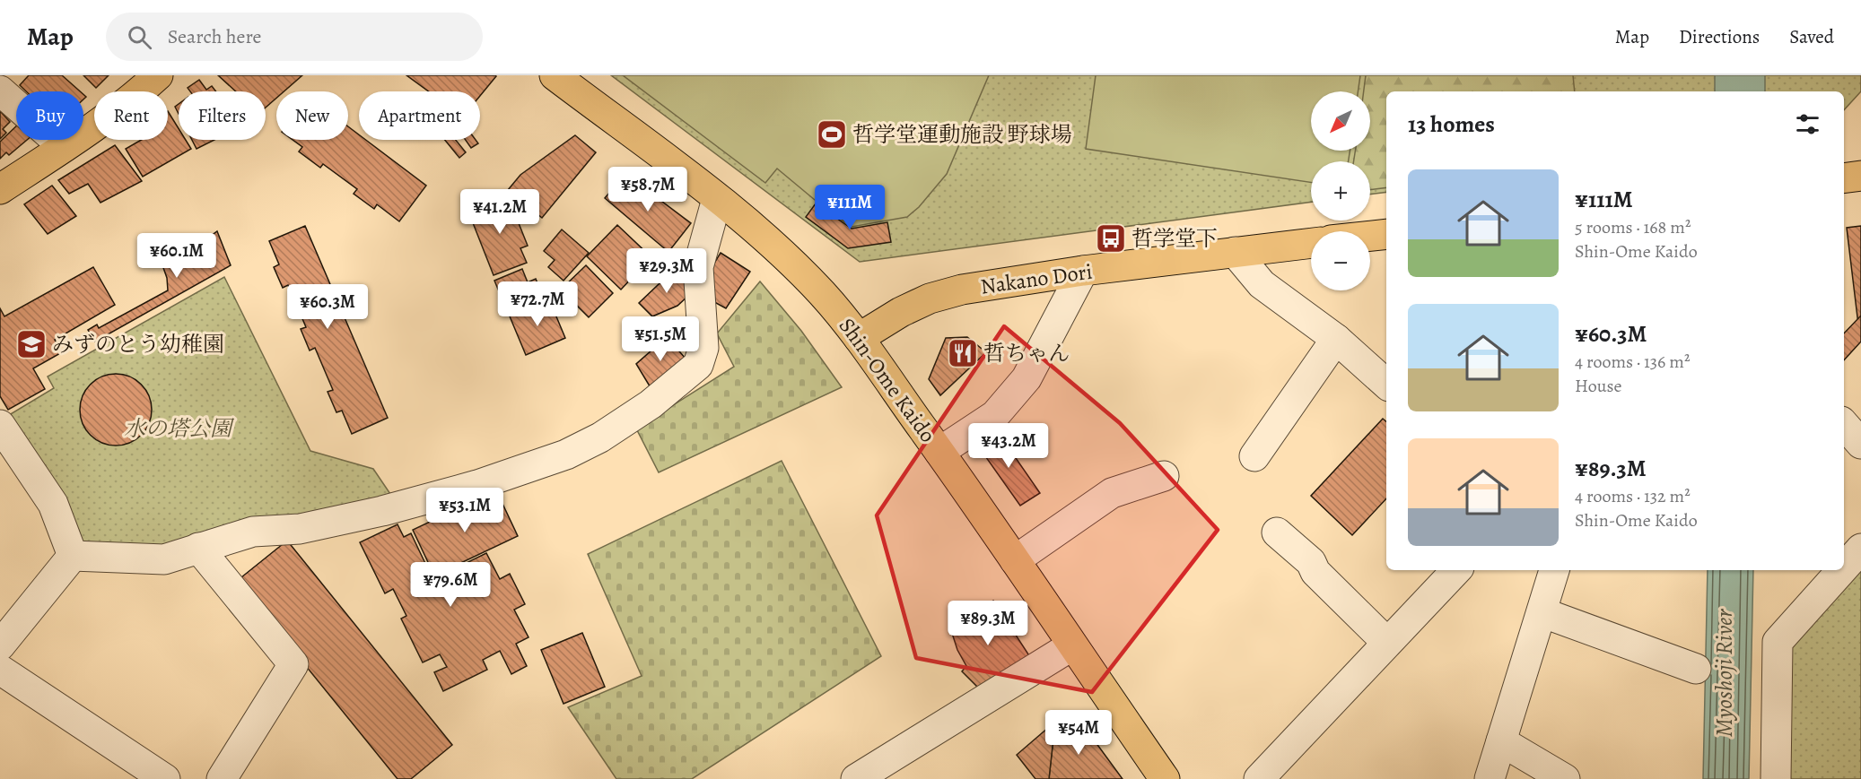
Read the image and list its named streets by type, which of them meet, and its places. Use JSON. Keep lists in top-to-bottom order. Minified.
{"streets":{"main road":["Nakano Dori","Shin-Ome Kaido"]},"crossings":[["Nakano Dori","Shin-Ome Kaido"]],"water":["Myoshoji River"],"parks":["水の塔公園"],"places":{"sports":["哲学堂運動施設 野球場"],"bus stop":["哲学堂下"],"school or university":["みずのとう幼稚園"],"restaurant":["哲ちゃん"]},"north":"bottom left","page":{"header":"Map","search":"Search here","nav":["Map","Directions","Saved"],"map_buttons":["+","−"],"chip":["Buy","Rent","Filters","New","Apartment"],"heading":"13 homes","list":[{"name":"¥111M","note":"5 rooms · 168 m² · Shin-Ome Kaido"},{"name":"¥60.3M","note":"4 rooms · 136 m² · House"},{"name":"¥89.3M","note":"4 rooms · 132 m² · Shin-Ome Kaido"}],"price":["¥58.7M","¥111M","¥41.2M","¥60.1M","¥29.3M","¥72.7M","¥60.3M","¥51.5M","¥43.2M","¥53.1M","¥79.6M","¥89.3M","¥54M"]}}
